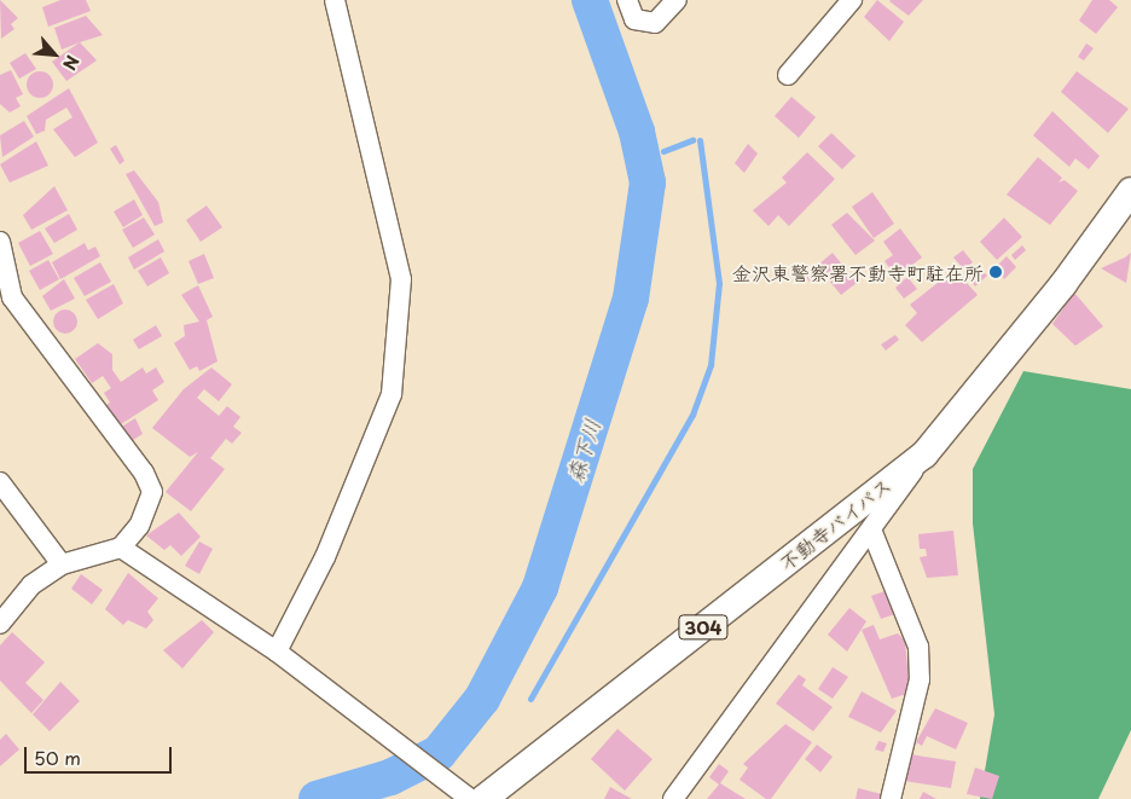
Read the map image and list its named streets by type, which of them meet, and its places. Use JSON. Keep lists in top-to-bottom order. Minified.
{"streets":{"highway":["不動寺バイパス","304"]},"water":["森下川"],"places":["金沢東警察署不動寺町駐在所"],"scale_bar":"50 m","north":"bottom right"}
